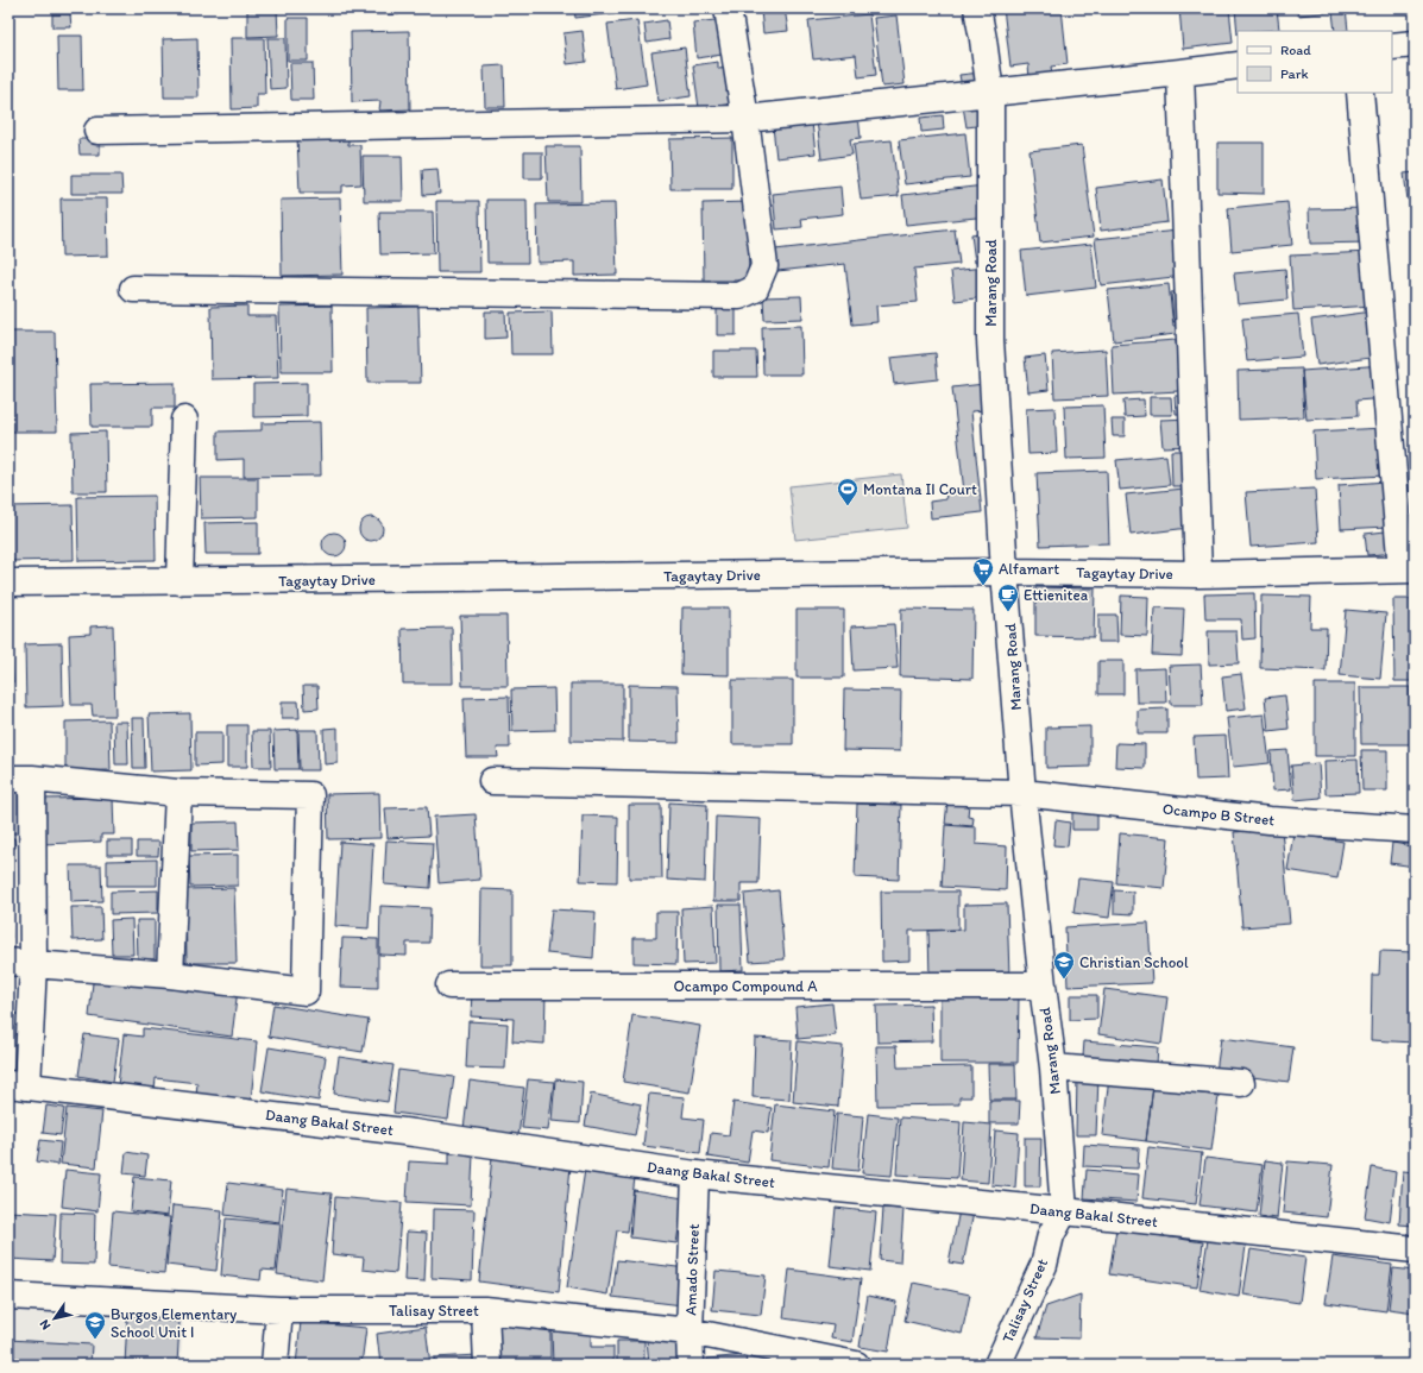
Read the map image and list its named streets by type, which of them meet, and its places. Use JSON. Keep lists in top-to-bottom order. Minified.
{"streets":{"street":["Marang Road","Tagaytay Drive","Ocampo B Street","Ocampo Compound A","Daang Bakal Street","Amado Street","Talisay Street"]},"crossings":[["Marang Road","Tagaytay Drive"],["Marang Road","Ocampo B Street"],["Marang Road","Ocampo Compound A"],["Marang Road","Daang Bakal Street"],["Marang Road","Talisay Street"],["Daang Bakal Street","Amado Street"],["Daang Bakal Street","Talisay Street"],["Amado Street","Talisay Street"]],"places":{"sports":["Montana II Court"],"supermarket":["Alfamart"],"cafe":["Ettienitea"],"school or university":["Christian School","Burgos Elementary School Unit I"]},"legend":["Road","Park"],"north":"bottom left"}
